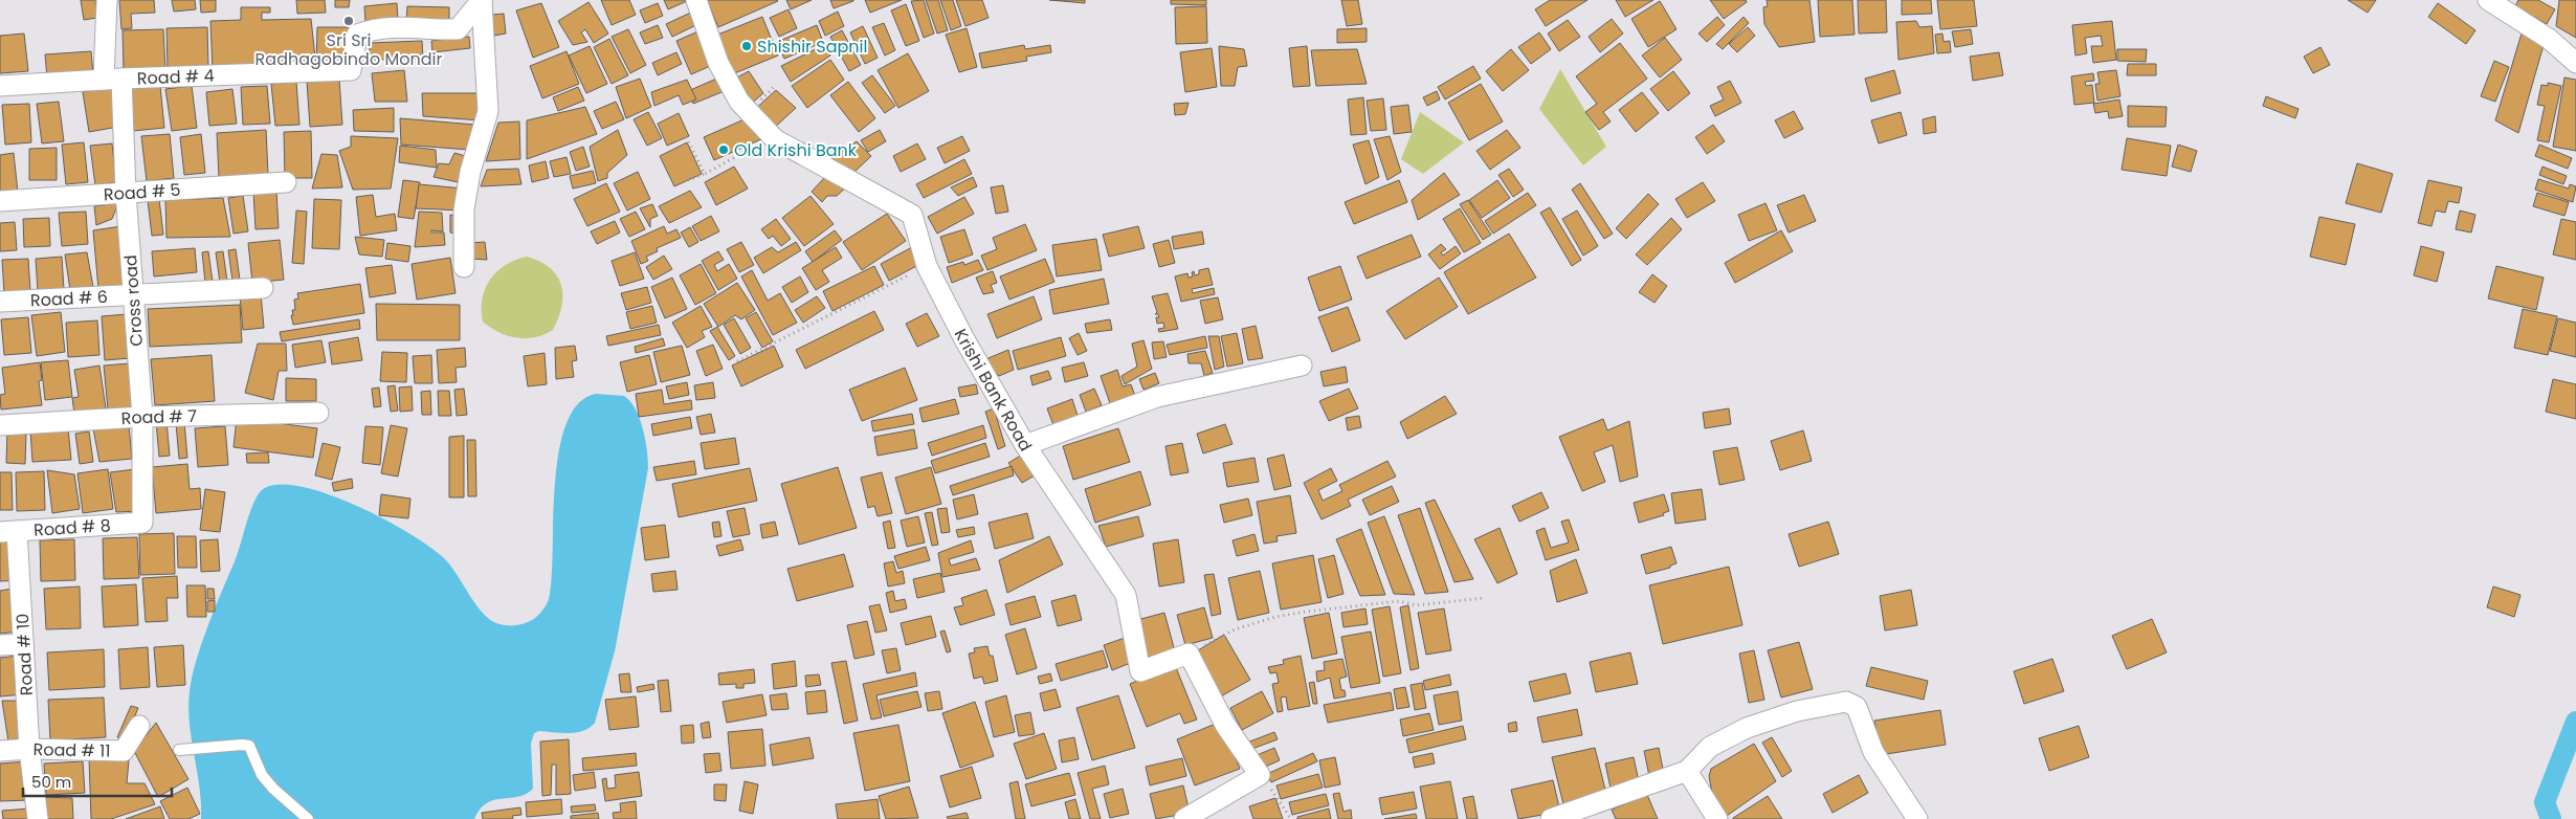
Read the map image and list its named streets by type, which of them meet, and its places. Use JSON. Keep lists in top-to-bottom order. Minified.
{"streets":{"street":["Road # 4","Road # 5","Road # 6","Cross road","Krishi Bank Road","Road # 7","Road # 8","Road # 10","Road # 11"]},"crossings":[["Road # 4","Cross road"],["Road # 5","Cross road"],["Road # 6","Cross road"],["Cross road","Road # 7"],["Cross road","Road # 8"],["Road # 8","Road # 10"],["Road # 10","Road # 11"]],"places":["Sri Sri Radhagobindo Mondir","Shishir Sapnil","Old Krishi Bank"],"scale_bar":"50 m"}
